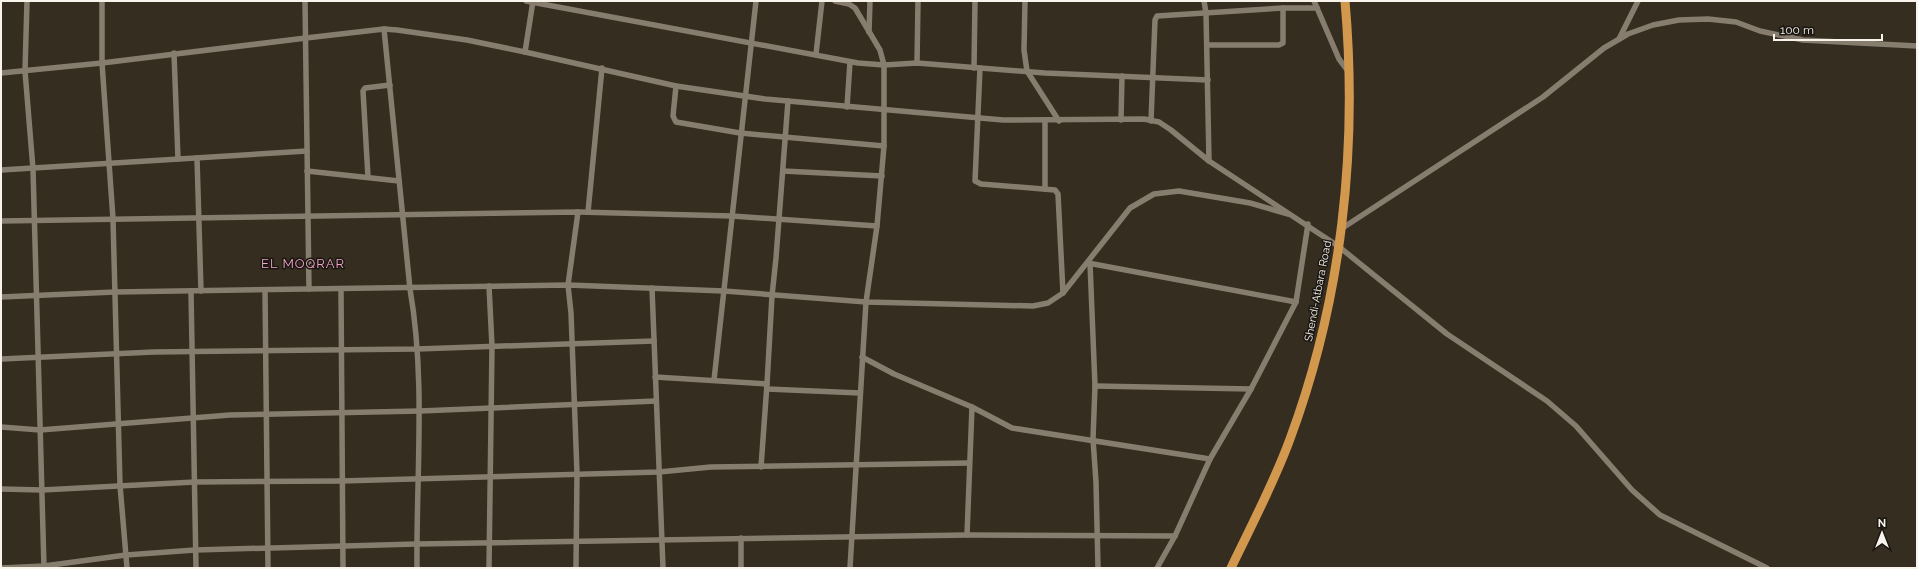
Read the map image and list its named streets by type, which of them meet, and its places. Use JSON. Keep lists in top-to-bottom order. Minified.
{"streets":{"highway":["Shendi-Atbara Road"]},"districts":["EL MOQRAR"],"scale_bar":"100 m","north":"top"}
